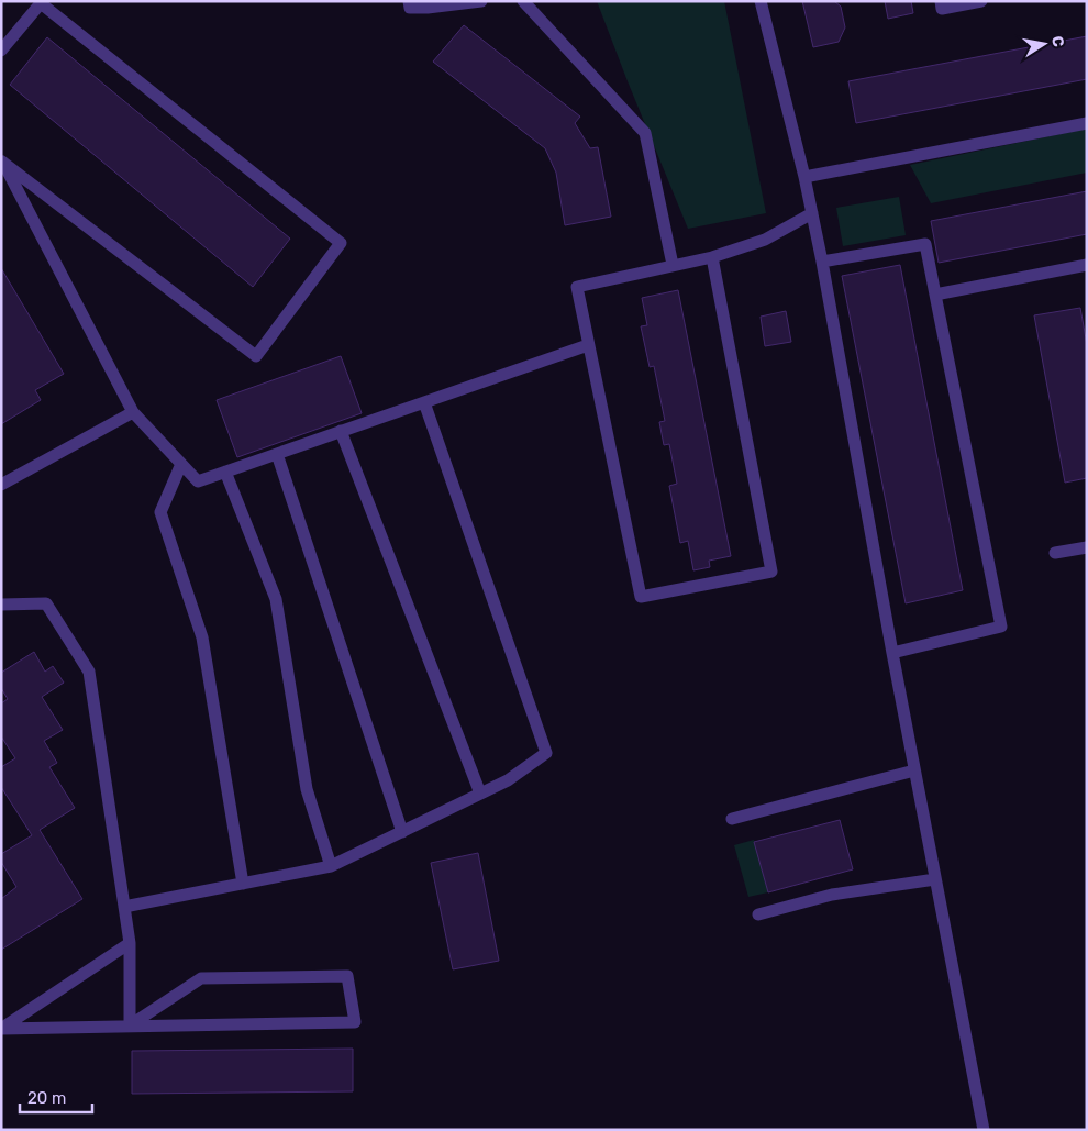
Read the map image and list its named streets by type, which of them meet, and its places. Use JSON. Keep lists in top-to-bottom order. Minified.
{"scale_bar":"20 m","north":"right"}
